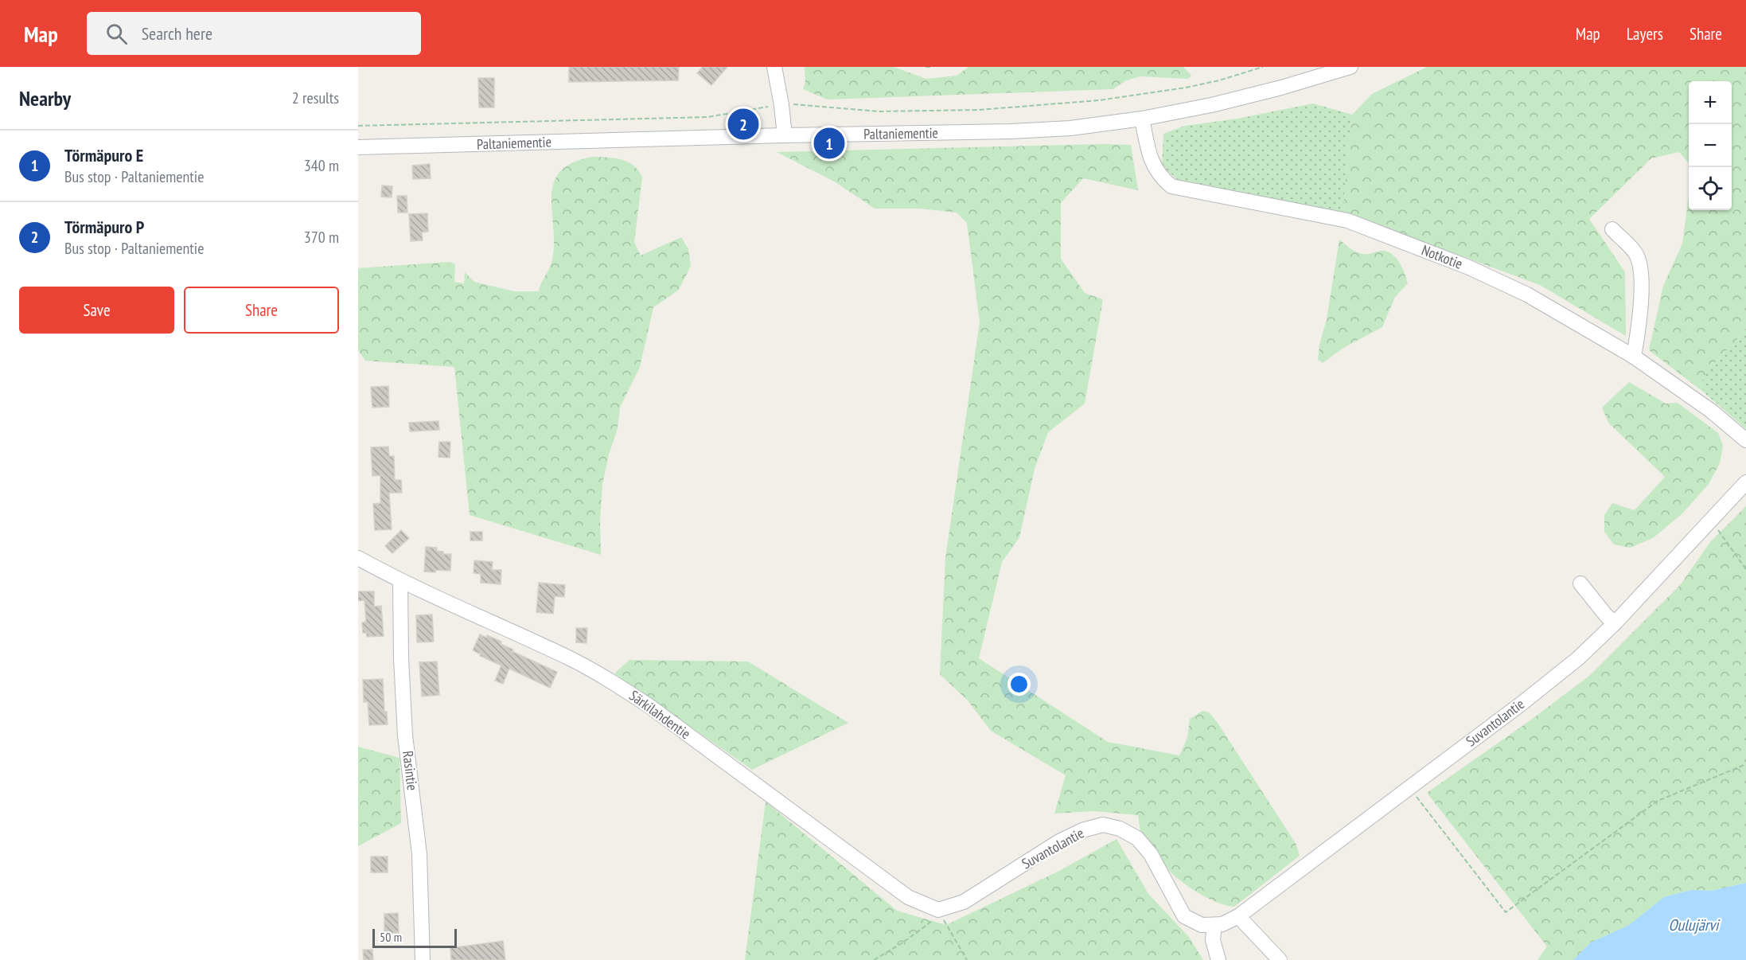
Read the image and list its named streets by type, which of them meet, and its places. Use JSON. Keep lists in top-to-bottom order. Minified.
{"streets":{"street":["Paltaniementie","Notkotie","Särkilahdentie","Suvantolantie","Rasintie"]},"crossings":[["Paltaniementie","Notkotie"],["Särkilahdentie","Suvantolantie"],["Särkilahdentie","Rasintie"]],"water":["Oulujärvi"],"scale_bar":"50 m","page":{"header":"Map","search":"Search here","nav":["Map","Layers","Share"],"heading":["Nearby","2 results"],"map_buttons":["+","−"],"pins":["2","1"],"list":[{"mark":"1","name":"Törmäpuro E","note":"Bus stop · Paltaniementie","value":"340 m"},{"mark":"2","name":"Törmäpuro P","note":"Bus stop · Paltaniementie","value":"370 m"}],"buttons":["Save","Share"],"scale":"50 m"}}
